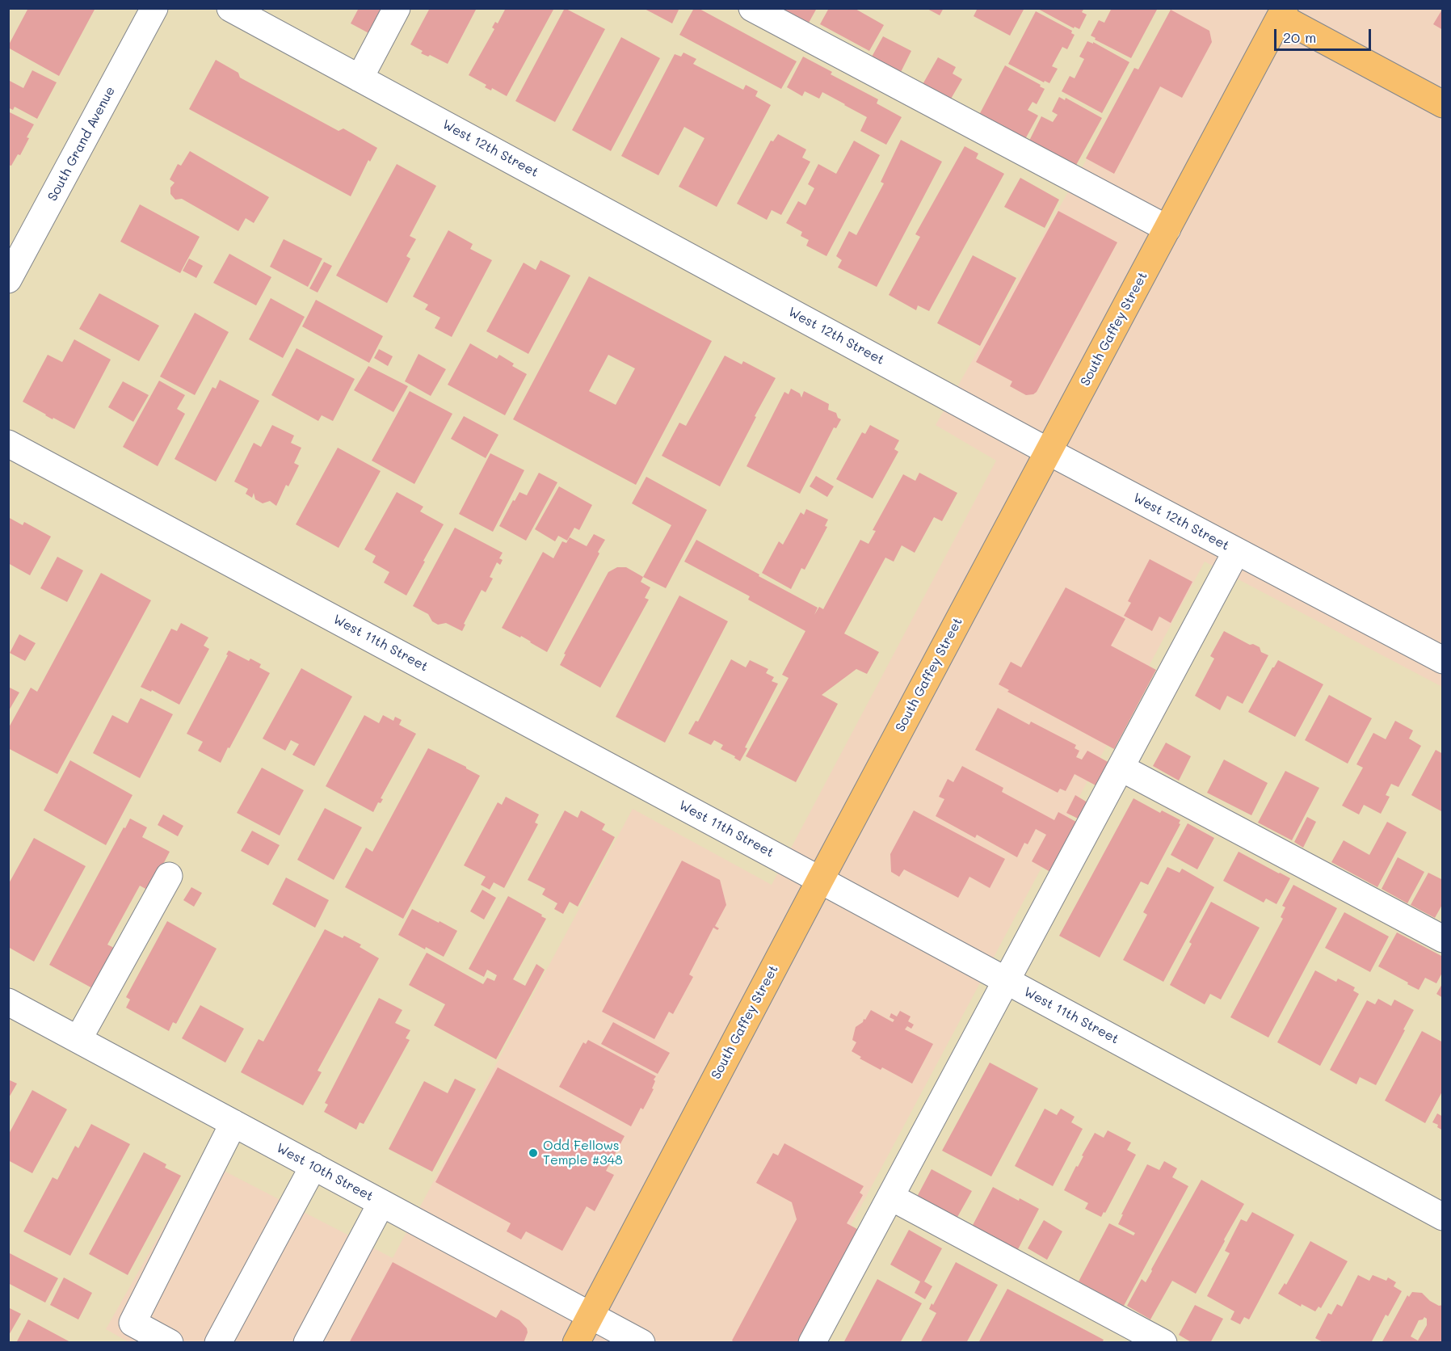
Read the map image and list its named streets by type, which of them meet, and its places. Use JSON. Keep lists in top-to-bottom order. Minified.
{"streets":{"main road":["South Gaffey Street"],"street":["South Grand Avenue","West 12th Street","West 11th Street","West 10th Street"]},"crossings":[["West 12th Street","South Gaffey Street"],["South Gaffey Street","West 11th Street"],["South Gaffey Street","West 10th Street"]],"places":["Odd Fellows Temple #348"],"scale_bar":"20 m"}
